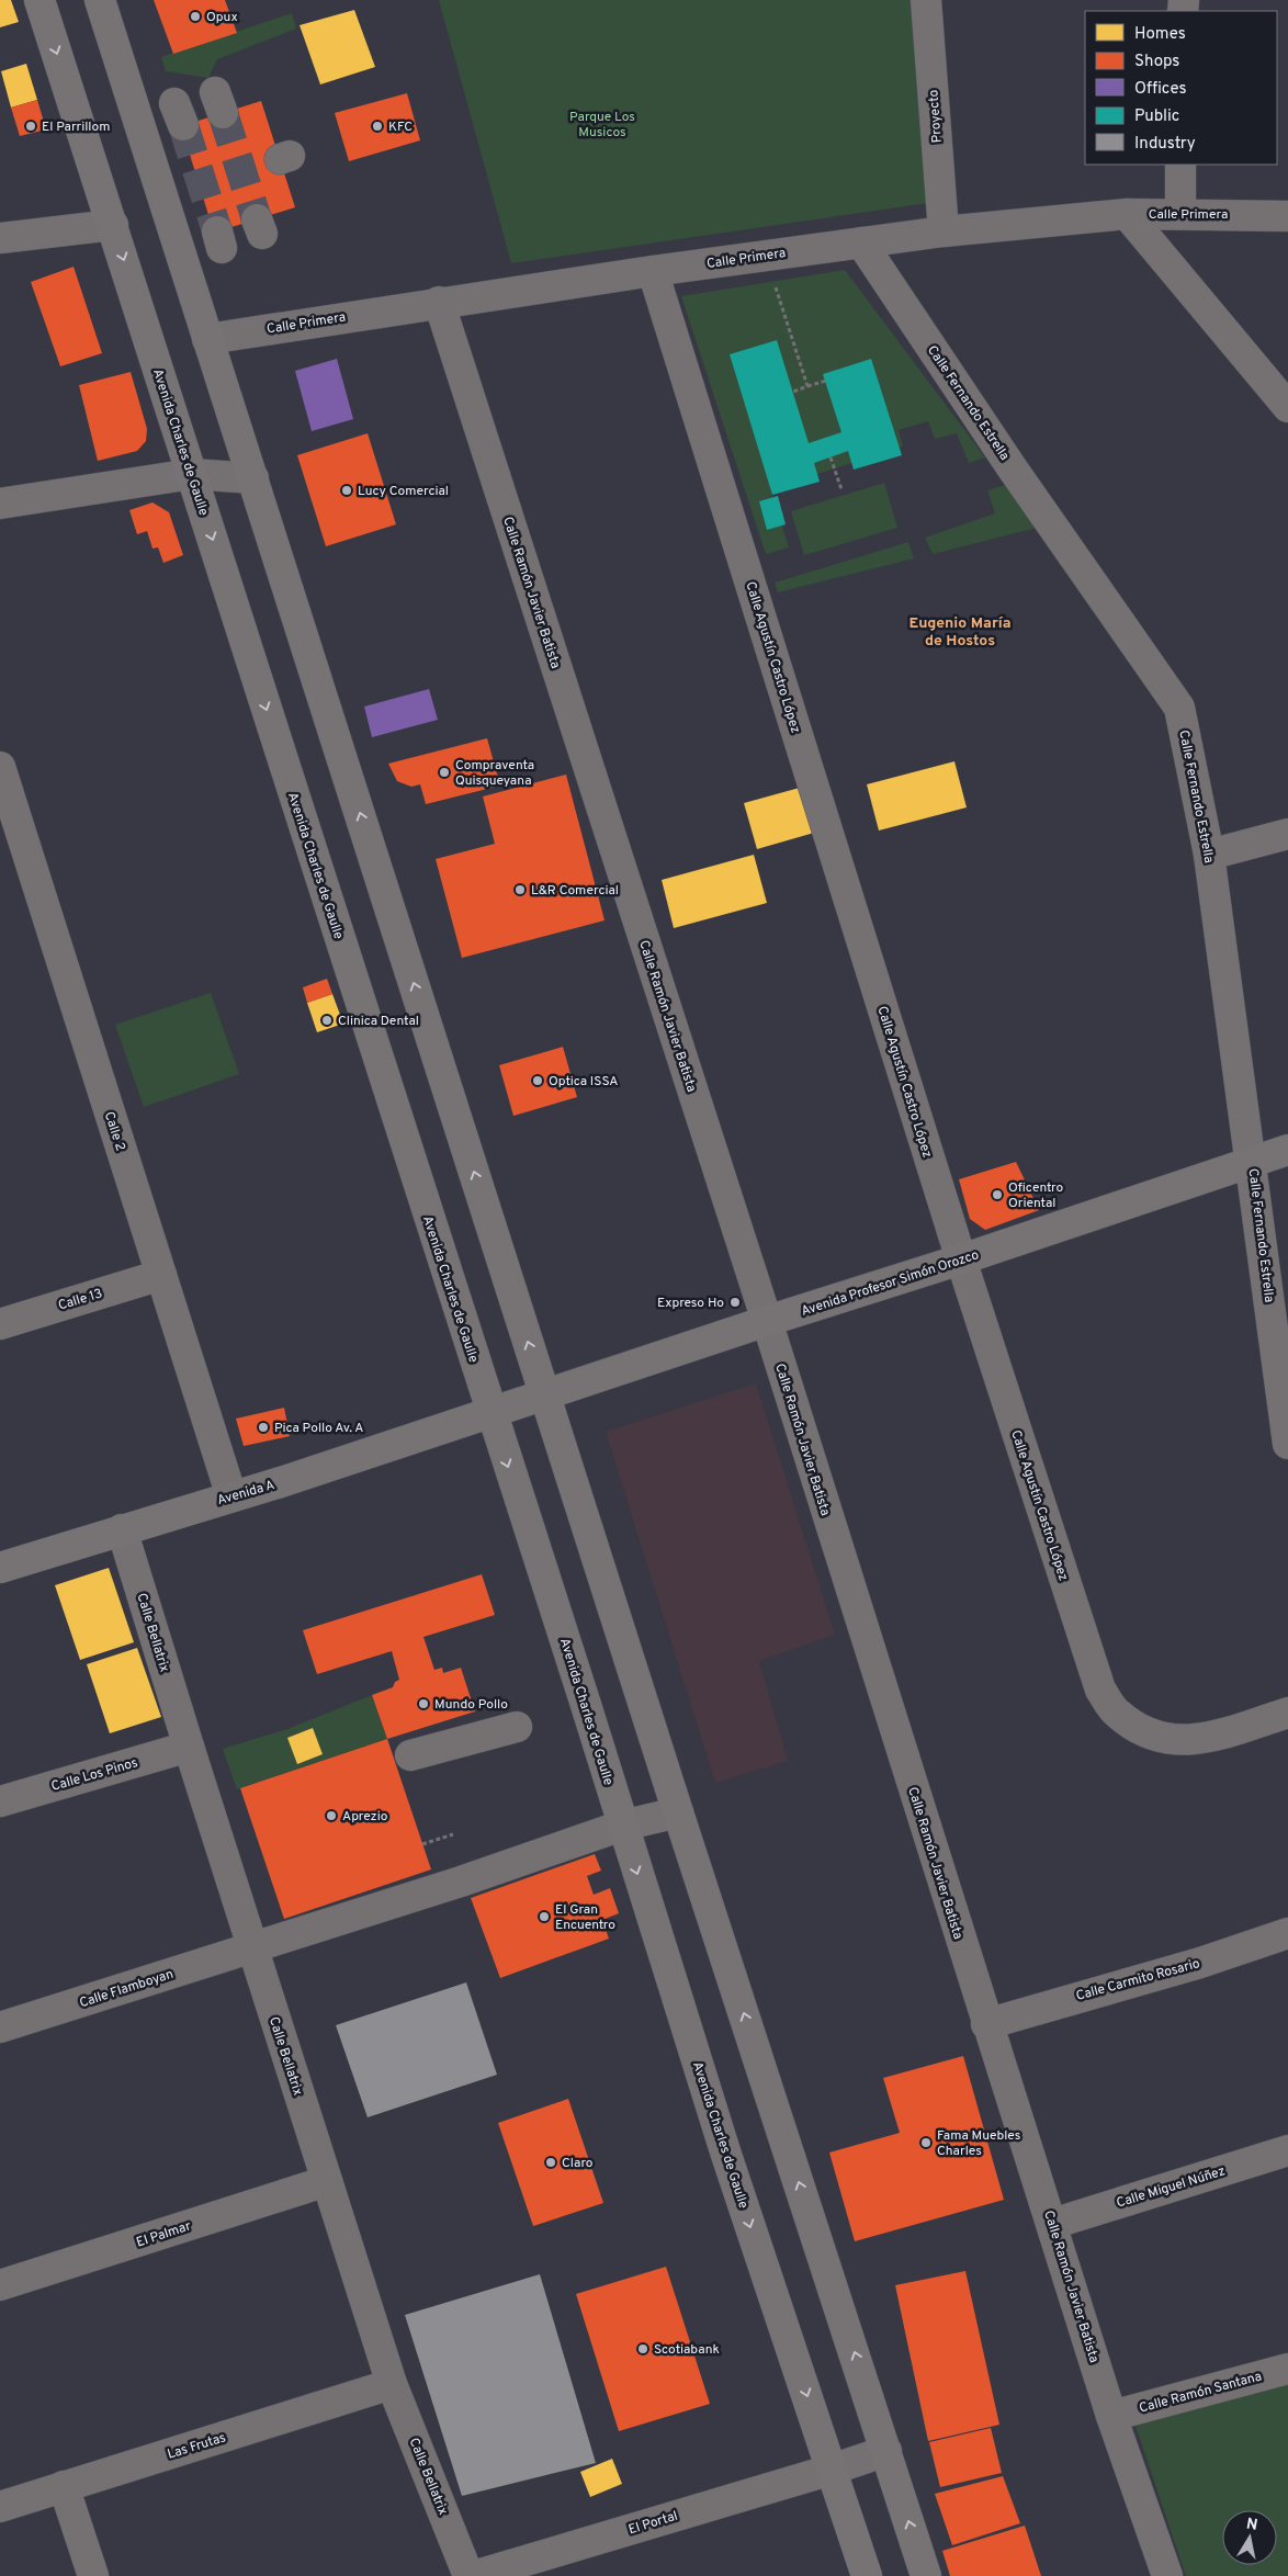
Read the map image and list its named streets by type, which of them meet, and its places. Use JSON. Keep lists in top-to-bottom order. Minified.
{"streets":{"main road":["Avenida Charles de Gaulle","Avenida Profesor Simón Orozco","Avenida A"],"street":["Proyecto","Calle Primera","Calle Fernando Estrella","Calle Ramón Javier Batista","Calle Agustín Castro López","Calle 2","Calle 13","Calle Bellatrix","Calle Los Pinos","Calle Carmito Rosario","Calle Flamboyan","Calle Miguel Núñez","El Palmar","Calle Ramón Santana","Las Frutas","El Portal"]},"crossings":[["Proyecto","Calle Primera"],["Calle Primera","Calle Fernando Estrella"],["Calle Primera","Calle Ramón Javier Batista"],["Calle Primera","Calle Agustín Castro López"],["Calle Fernando Estrella","Avenida Profesor Simón Orozco"],["Avenida Charles de Gaulle","Avenida Profesor Simón Orozco"],["Avenida Charles de Gaulle","Avenida A"],["Avenida Charles de Gaulle","Calle Flamboyan"],["Avenida Charles de Gaulle","El Portal"],["Calle Ramón Javier Batista","Avenida Profesor Simón Orozco"],["Calle Ramón Javier Batista","Calle Carmito Rosario"],["Calle Ramón Javier Batista","Calle Miguel Núñez"],["Calle Ramón Javier Batista","Calle Ramón Santana"],["Calle Agustín Castro López","Avenida Profesor Simón Orozco"],["Calle 2","Calle 13"],["Calle 2","Avenida A"],["Avenida Profesor Simón Orozco","Avenida A"],["Avenida A","Calle Bellatrix"],["Calle Bellatrix","Calle Los Pinos"],["Calle Bellatrix","Calle Flamboyan"],["Calle Bellatrix","El Palmar"],["Calle Bellatrix","Las Frutas"]],"districts":["Eugenio María de Hostos"],"parks":["Parque Los Musicos"],"places":["Opux","El Parrillom","KFC","Lucy Comercial","Compraventa Quisqueyana","L&R Comercial","Clinica Dental","Optica ISSA","Oficentro Oriental","Expreso Ho","Pica Pollo Av. A","Mundo Pollo","Aprezio","El Gran Encuentro","Fama Muebles Charles","Claro","Scotiabank"],"legend":["Homes","Shops","Offices","Public","Industry"],"north":"top"}
